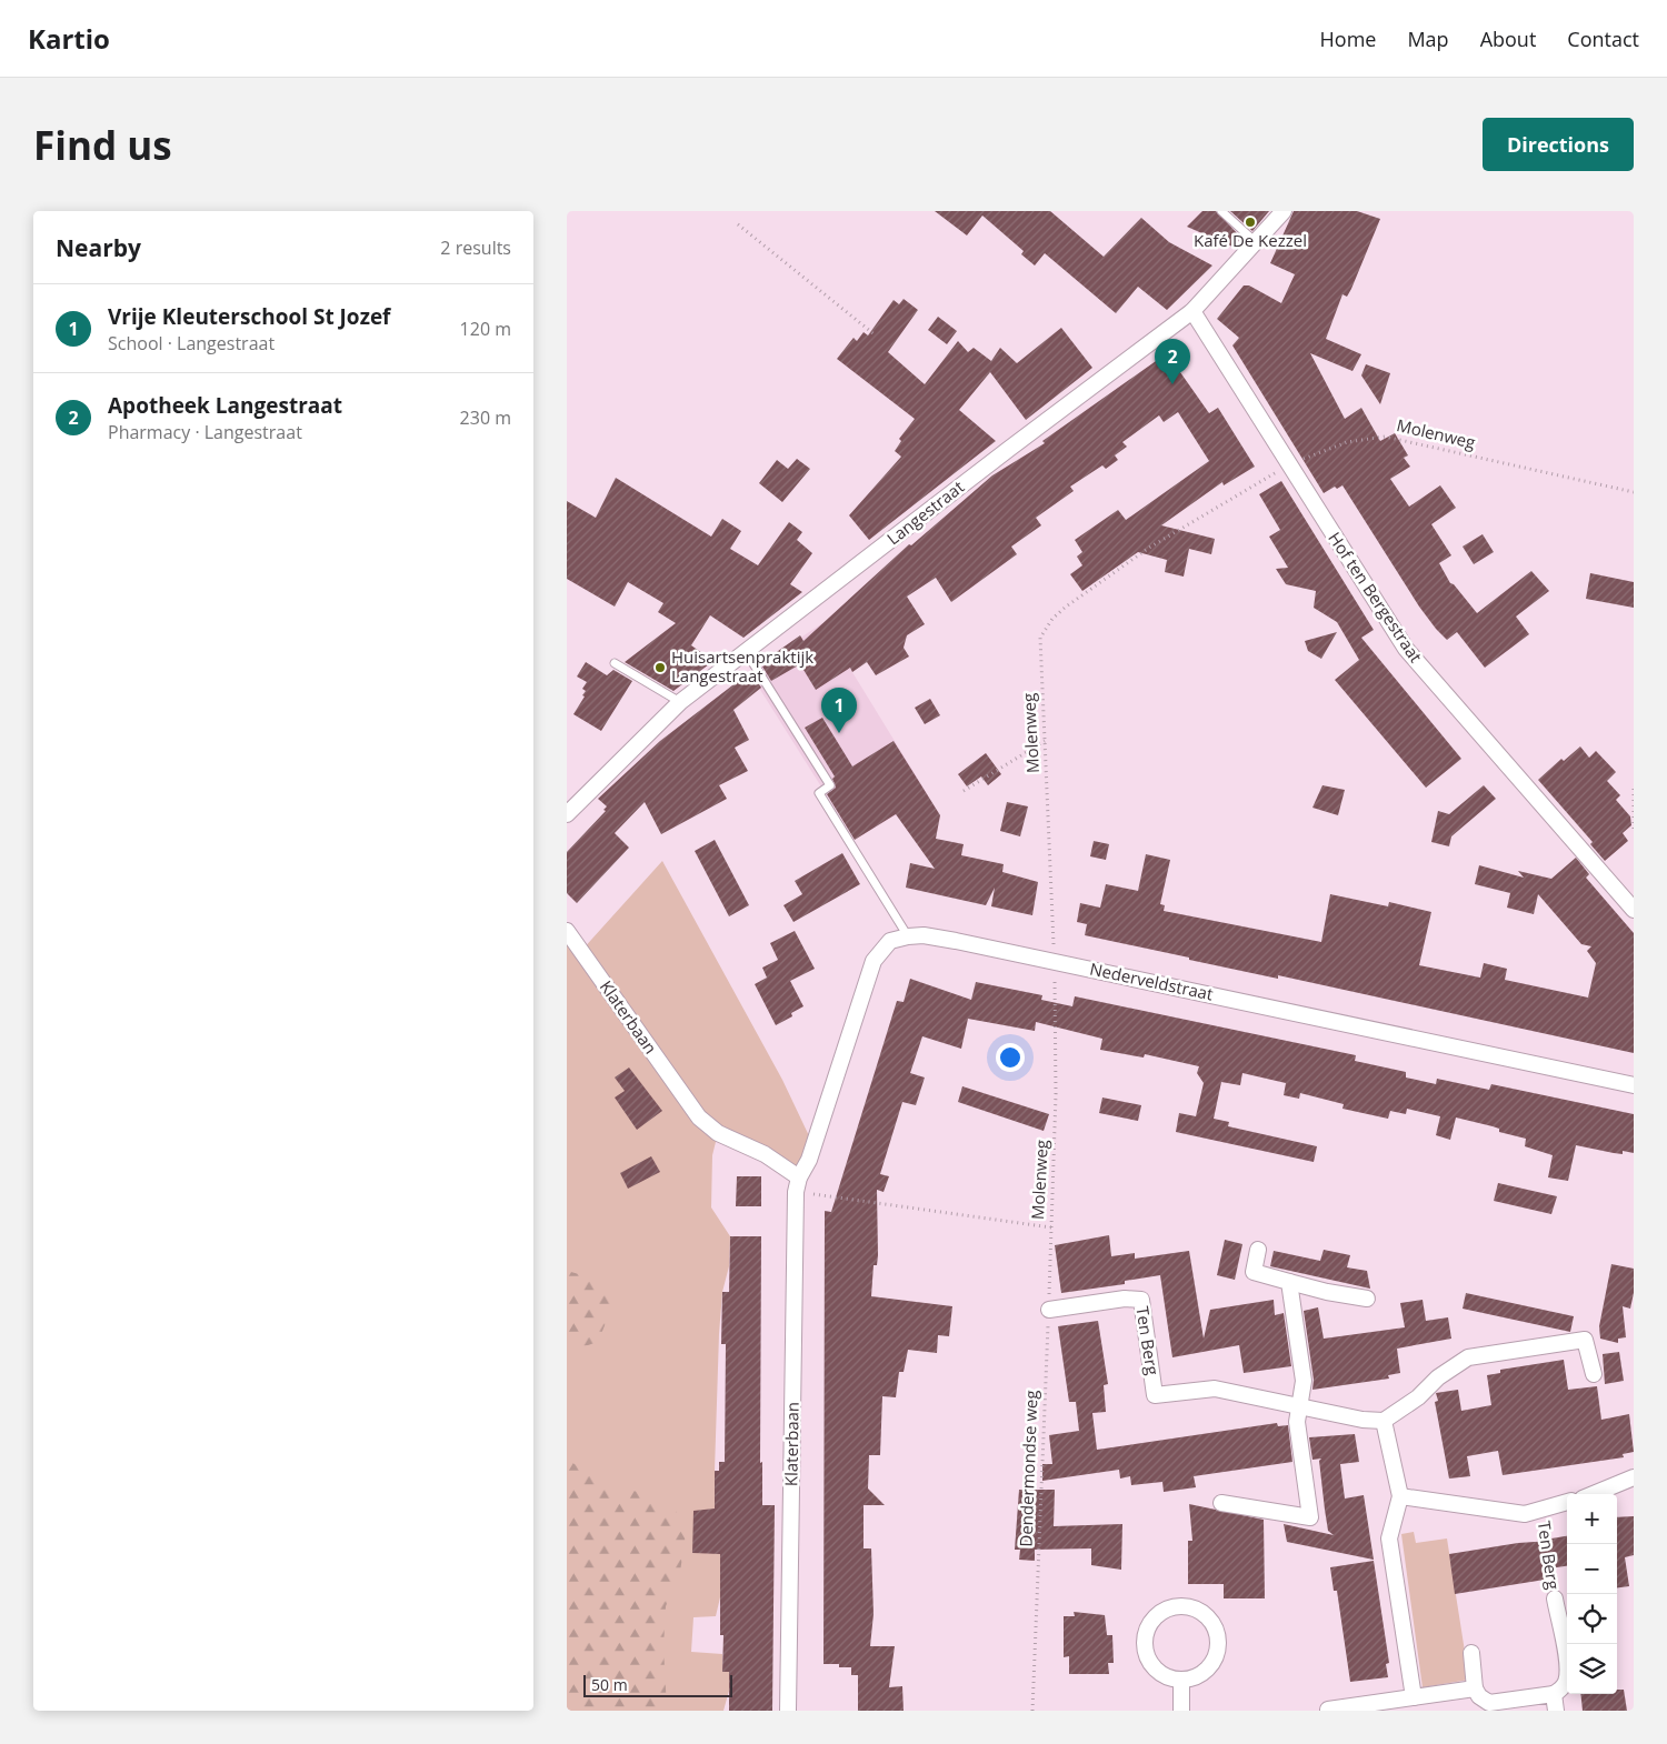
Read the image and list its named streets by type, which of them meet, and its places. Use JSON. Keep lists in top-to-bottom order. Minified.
{"streets":{"street":["Langestraat","Hof ten Bergestraat","Nederveldstraat","Klaterbaan","Ten Berg"],"path":["Molenweg","Dendermondse weg"]},"crossings":[["Molenweg","Hof ten Bergestraat"],["Molenweg","Nederveldstraat"],["Molenweg","Klaterbaan"],["Molenweg","Dendermondse weg"],["Langestraat","Hof ten Bergestraat"],["Nederveldstraat","Klaterbaan"],["Ten Berg","Dendermondse weg"]],"places":["Kafé De Kezzel","Huisartsenpraktijk Langestraat"],"scale_bar":"50 m","page":{"header":"Kartio","nav":["Home","Map","About","Contact"],"buttons":"Directions","title":"Find us","heading":["Nearby","2 results"],"list":[{"mark":"1","name":"Vrije Kleuterschool St Jozef","note":"School · Langestraat","value":"120 m"},{"mark":"2","name":"Apotheek Langestraat","note":"Pharmacy · Langestraat","value":"230 m"}],"pins":["2","1"],"map_buttons":["+","−"],"scale":"50 m"}}
